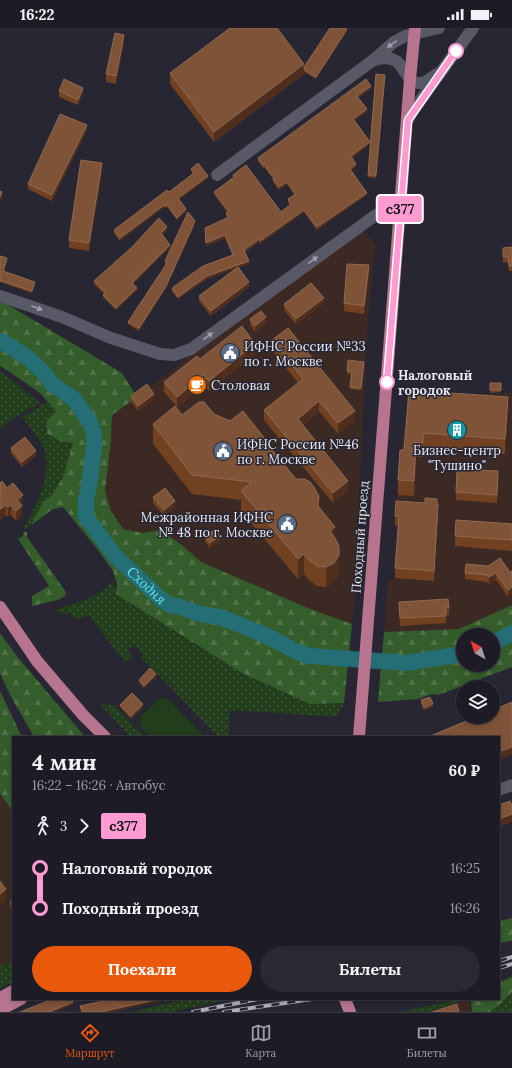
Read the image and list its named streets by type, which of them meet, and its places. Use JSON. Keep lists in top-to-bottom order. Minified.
{"streets":{"main road":["Походный проезд"]},"water":["Сходня"],"places":{"public building":["ИФНС России №33 по г. Москве","ИФНС России №46 по г. Москве","Межрайонная ИФНС № 48 по г. Москве"],"other":["Налоговый городок"],"cafe":["Столовая"],"building":["Бизнес-центр \"Тушино\""]},"lines":["bus line с377"],"north":"top left","page":{"status":"16:22","on_map":"с377","heading":["4 мин","16:22 – 16:26 · Автобус","60 ₽"],"legs":["3","с377"],"list":[{"name":"Налоговый городок","value":"16:25"},{"name":"Походный проезд","value":"16:26"}],"buttons":["Поехали","Билеты"],"tabs":["Маршрут","Карта","Билеты"]}}
